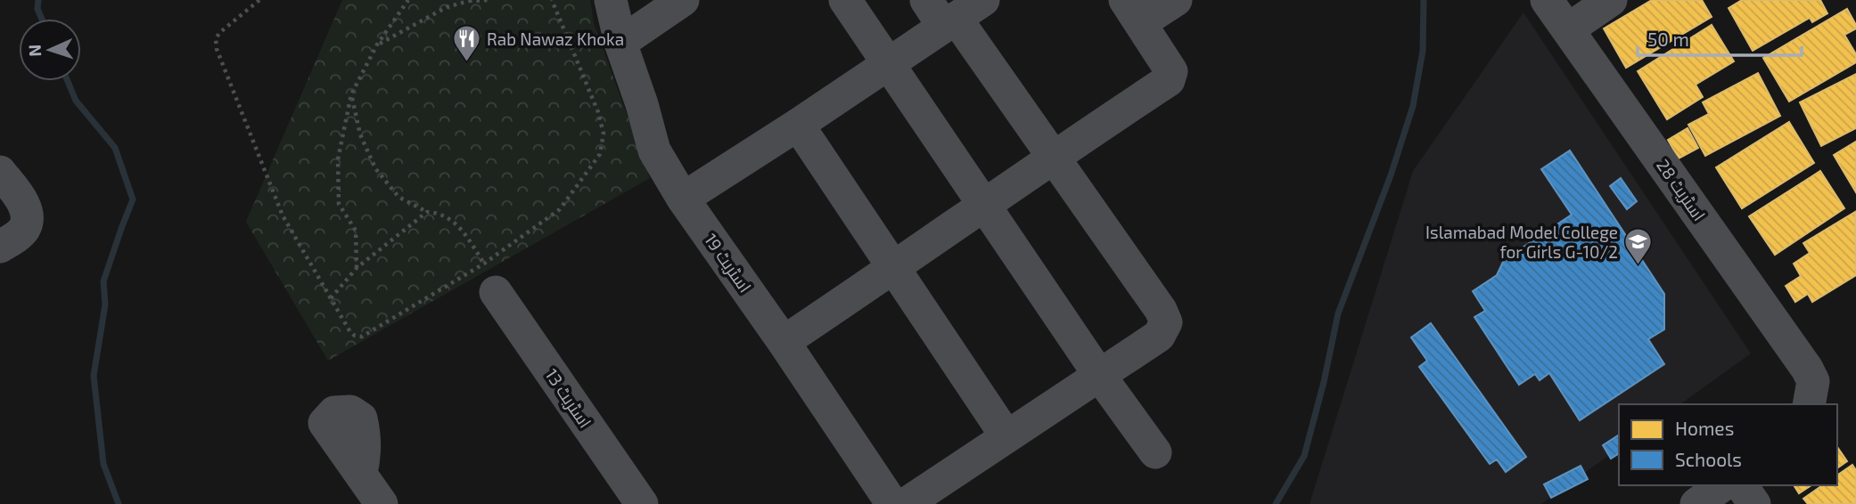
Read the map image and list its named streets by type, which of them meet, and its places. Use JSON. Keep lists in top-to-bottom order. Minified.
{"streets":{"street":["اسٹریٹ 28","اسٹریٹ 19","اسٹریٹ 13"]},"places":{"restaurant":["Rab Nawaz Khoka"],"school or university":["Islamabad Model College for Girls G-10/2"]},"legend":["Homes","Schools"],"scale_bar":"50 m","north":"left"}
